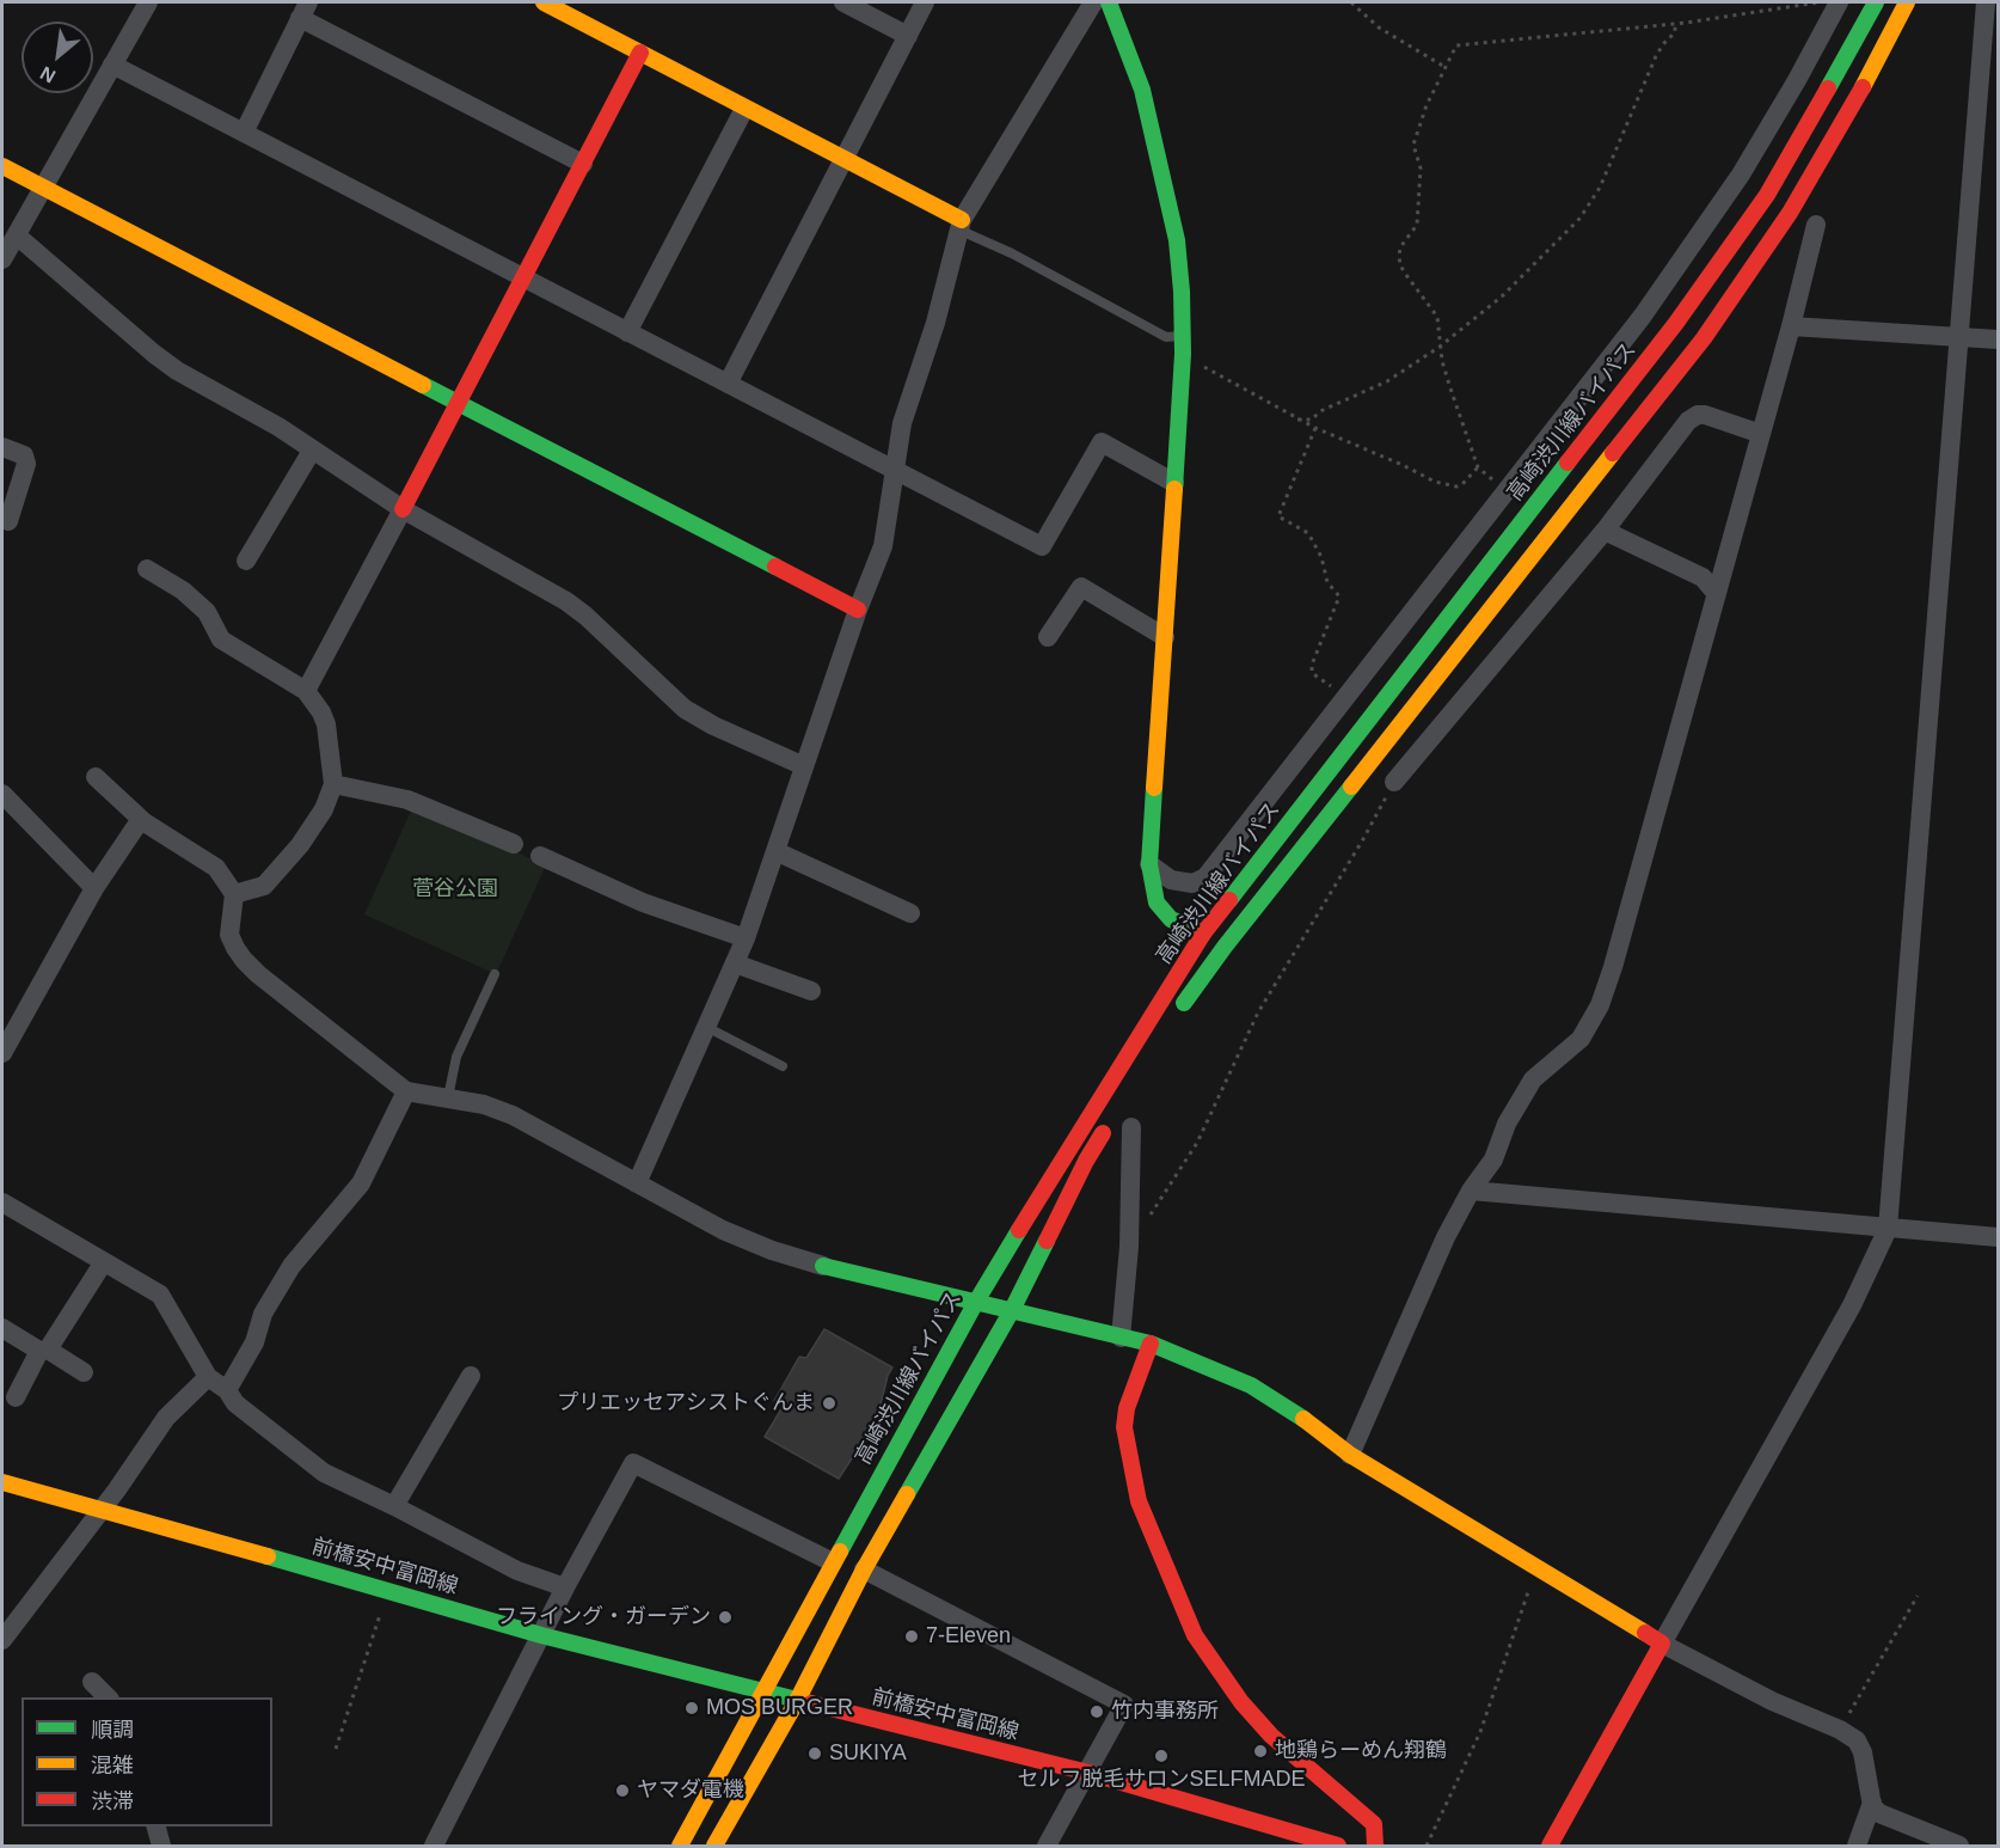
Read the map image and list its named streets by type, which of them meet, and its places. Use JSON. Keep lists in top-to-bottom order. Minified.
{"streets":{"main road":["高崎渋川線バイパス","前橋安中富岡線"]},"crossings":[["高崎渋川線バイパス","前橋安中富岡線"]],"parks":["菅谷公園"],"places":["プリエッセアシストぐんま","フライング・ガーデン","7-Eleven","MOS BURGER","竹内事務所","地鶏らーめん翔鶴","SUKIYA","セルフ脱毛サロンSELFMADE","ヤマダ電機"],"legend":["順調","混雑","渋滞"],"north":"bottom left"}
